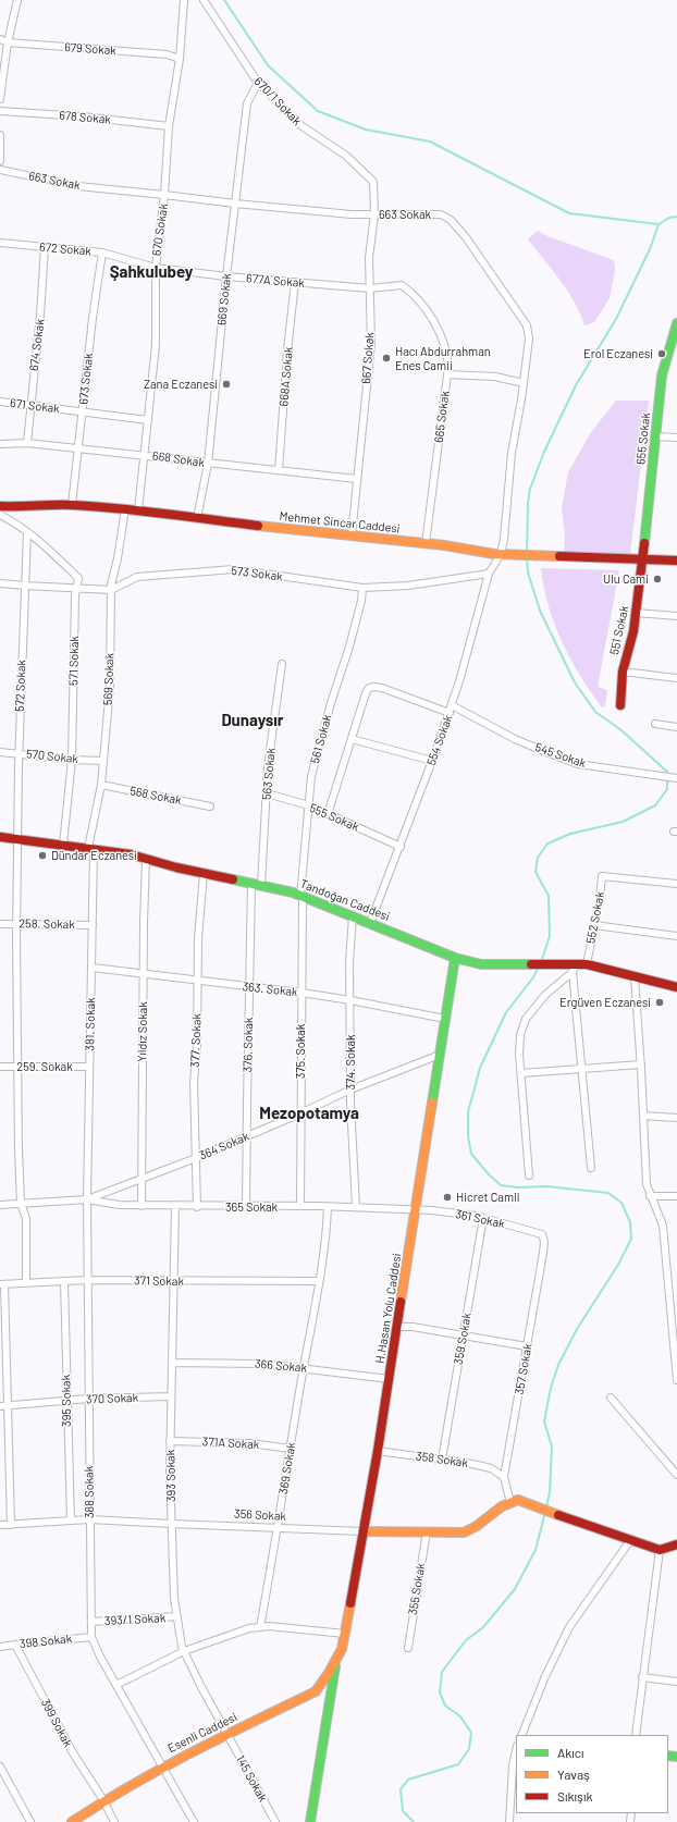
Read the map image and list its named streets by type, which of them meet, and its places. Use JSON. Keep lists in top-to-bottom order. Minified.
{"streets":{"street":["679 Sokak","670/1 Sokak","678 Sokak","663 Sokak","670 Sokak","672 Sokak","677A Sokak","669 Sokak","674 Sokak","667 Sokak","668A Sokak","673 Sokak","671 Sokak","665 Sokak","655 Sokak","668 Sokak","Mehmet Sincar Caddesi","573 Sokak","551 Sokak","571 Sokak","569 Sokak","572 Sokak","561 Sokak","554 Sokak","545 Sokak","570 Sokak","563 Sokak","568 Sokak","555 Sokak","Tandoğan Caddesi","552 Sokak","258. Sokak","363. Sokak","381. Sokak","Yıldız Sokak","377. Sokak","376. Sokak","375. Sokak","374. Sokak","259. Sokak","364 Sokak","365 Sokak","361 Sokak","371 Sokak","H.Hasan Yolu Caddesi","359 Sokak","366 Sokak","357 Sokak","370 Sokak","395 Sokak","371A Sokak","358 Sokak","369 Sokak","393 Sokak","388 Sokak","356 Sokak","355 Sokak","393/1 Sokak","398 Sokak","399 Sokak","Esenli Caddesi","145 Sokak"]},"crossings":[["679 Sokak","670 Sokak"],["670/1 Sokak","669 Sokak"],["670/1 Sokak","667 Sokak"],["678 Sokak","670 Sokak"],["663 Sokak","670 Sokak"],["663 Sokak","669 Sokak"],["663 Sokak","667 Sokak"],["663 Sokak","Mehmet Sincar Caddesi"],["663 Sokak","554 Sokak"],["670 Sokak","672 Sokak"],["670 Sokak","677A Sokak"],["670 Sokak","671 Sokak"],["670 Sokak","668 Sokak"],["670 Sokak","Mehmet Sincar Caddesi"],["672 Sokak","677A Sokak"],["672 Sokak","674 Sokak"],["672 Sokak","673 Sokak"],["677A Sokak","669 Sokak"],["677A Sokak","667 Sokak"],["677A Sokak","668A Sokak"],["677A Sokak","665 Sokak"],["669 Sokak","668 Sokak"],["669 Sokak","Mehmet Sincar Caddesi"],["674 Sokak","671 Sokak"],["674 Sokak","668 Sokak"],["667 Sokak","665 Sokak"],["667 Sokak","668 Sokak"],["667 Sokak","Mehmet Sincar Caddesi"],["668A Sokak","668 Sokak"],["673 Sokak","671 Sokak"],["673 Sokak","668 Sokak"],["673 Sokak","Mehmet Sincar Caddesi"],["665 Sokak","Mehmet Sincar Caddesi"],["655 Sokak","Mehmet Sincar Caddesi"],["655 Sokak","551 Sokak"],["Mehmet Sincar Caddesi","551 Sokak"],["Mehmet Sincar Caddesi","569 Sokak"],["Mehmet Sincar Caddesi","554 Sokak"],["573 Sokak","569 Sokak"],["573 Sokak","561 Sokak"],["573 Sokak","554 Sokak"],["571 Sokak","572 Sokak"],["571 Sokak","570 Sokak"],["571 Sokak","Tandoğan Caddesi"],["569 Sokak","570 Sokak"],["569 Sokak","568 Sokak"],["569 Sokak","Tandoğan Caddesi"],["569 Sokak","381. Sokak"],["572 Sokak","570 Sokak"],["572 Sokak","Tandoğan Caddesi"],["572 Sokak","258. Sokak"],["572 Sokak","259. Sokak"],["572 Sokak","364 Sokak"],["572 Sokak","371 Sokak"],["561 Sokak","555 Sokak"],["561 Sokak","Tandoğan Caddesi"],["561 Sokak","375. Sokak"],["554 Sokak","545 Sokak"],["554 Sokak","555 Sokak"],["554 Sokak","Tandoğan Caddesi"],["563 Sokak","555 Sokak"],["563 Sokak","Tandoğan Caddesi"],["Tandoğan Caddesi","552 Sokak"],["Tandoğan Caddesi","381. Sokak"],["Tandoğan Caddesi","Yıldız Sokak"],["Tandoğan Caddesi","377. Sokak"],["Tandoğan Caddesi","376. Sokak"],["Tandoğan Caddesi","375. Sokak"],["Tandoğan Caddesi","374. Sokak"],["Tandoğan Caddesi","H.Hasan Yolu Caddesi"],["258. Sokak","381. Sokak"],["363. Sokak","381. Sokak"],["363. Sokak","Yıldız Sokak"],["363. Sokak","377. Sokak"],["363. Sokak","376. Sokak"],["363. Sokak","375. Sokak"],["363. Sokak","374. Sokak"],["363. Sokak","H.Hasan Yolu Caddesi"],["381. Sokak","259. Sokak"],["381. Sokak","364 Sokak"],["381. Sokak","365 Sokak"],["381. Sokak","388 Sokak"],["Yıldız Sokak","364 Sokak"],["Yıldız Sokak","365 Sokak"],["377. Sokak","364 Sokak"],["377. Sokak","365 Sokak"],["376. Sokak","364 Sokak"],["376. Sokak","365 Sokak"],["375. Sokak","364 Sokak"],["375. Sokak","365 Sokak"],["374. Sokak","364 Sokak"],["374. Sokak","365 Sokak"],["364 Sokak","365 Sokak"],["364 Sokak","H.Hasan Yolu Caddesi"],["364 Sokak","388 Sokak"],["365 Sokak","361 Sokak"],["365 Sokak","H.Hasan Yolu Caddesi"],["365 Sokak","369 Sokak"],["365 Sokak","393 Sokak"],["365 Sokak","388 Sokak"],["361 Sokak","H.Hasan Yolu Caddesi"],["361 Sokak","359 Sokak"],["361 Sokak","357 Sokak"],["371 Sokak","395 Sokak"],["371 Sokak","369 Sokak"],["371 Sokak","393 Sokak"],["371 Sokak","388 Sokak"],["H.Hasan Yolu Caddesi","366 Sokak"],["H.Hasan Yolu Caddesi","358 Sokak"],["H.Hasan Yolu Caddesi","356 Sokak"],["H.Hasan Yolu Caddesi","Esenli Caddesi"],["359 Sokak","358 Sokak"],["366 Sokak","369 Sokak"],["366 Sokak","393 Sokak"],["357 Sokak","358 Sokak"],["357 Sokak","356 Sokak"],["370 Sokak","395 Sokak"],["370 Sokak","393 Sokak"],["370 Sokak","388 Sokak"],["395 Sokak","356 Sokak"],["371A Sokak","369 Sokak"],["371A Sokak","393 Sokak"],["369 Sokak","356 Sokak"],["393 Sokak","356 Sokak"],["393 Sokak","393/1 Sokak"],["393 Sokak","Esenli Caddesi"],["393 Sokak","145 Sokak"],["388 Sokak","356 Sokak"],["388 Sokak","393/1 Sokak"],["388 Sokak","398 Sokak"],["388 Sokak","Esenli Caddesi"],["356 Sokak","355 Sokak"],["398 Sokak","399 Sokak"],["399 Sokak","Esenli Caddesi"],["Esenli Caddesi","145 Sokak"]],"districts":["Şahkulubey","Dunaysır","Mezopotamya"],"places":["Erol Eczanesi","Hacı Abdurrahman Enes Camii","Zana Eczanesi","Ulu Cami","Dündar Eczanesi","Ergüven Eczanesi","Hicret Camii"],"legend":["Akıcı","Yavaş","Sıkışık"]}
